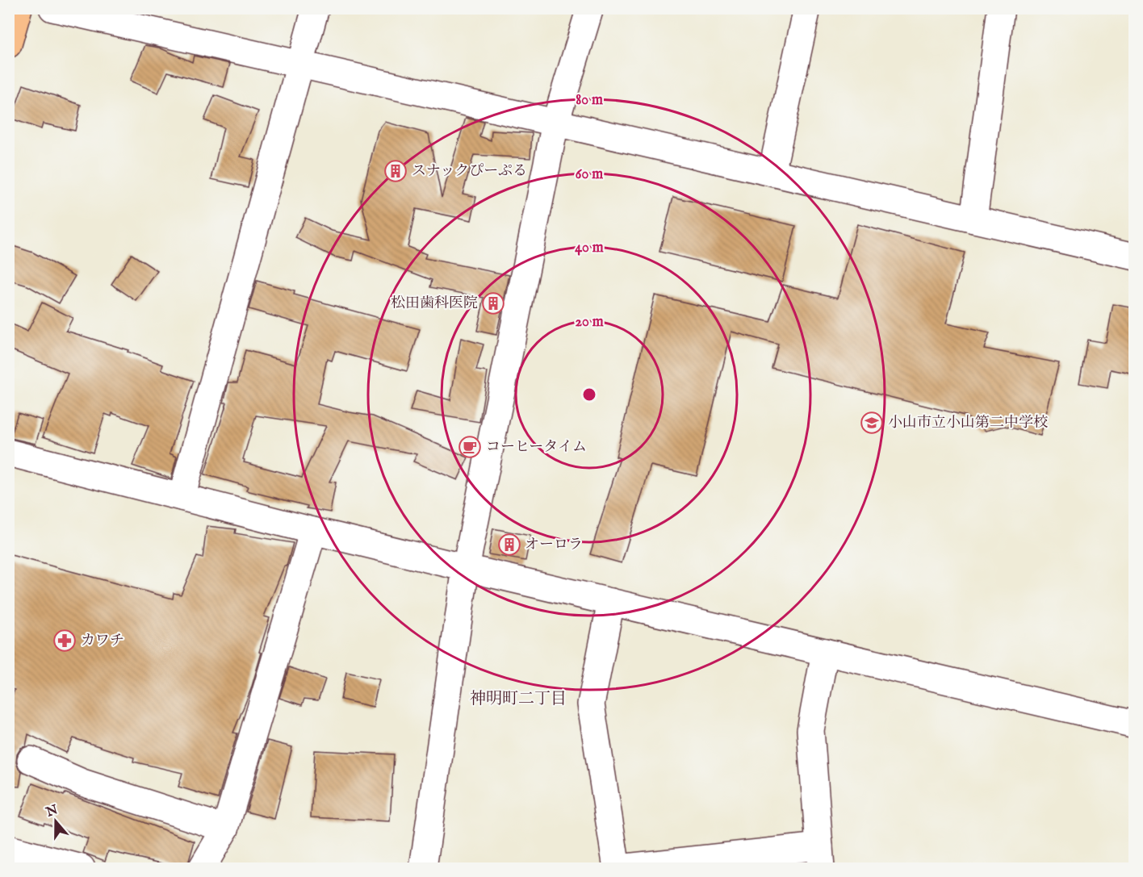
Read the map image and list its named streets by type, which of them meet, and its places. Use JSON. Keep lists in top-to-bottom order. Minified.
{"districts":["神明町二丁目"],"places":{"building":["スナックぴーぷる","松田歯科医院","オーロラ"],"school or university":["小山市立小山第二中学校"],"cafe":["コーヒータイム"],"pharmacy":["カワチ"]},"north":"top","rings":["80 m","60 m","40 m","20 m"]}
